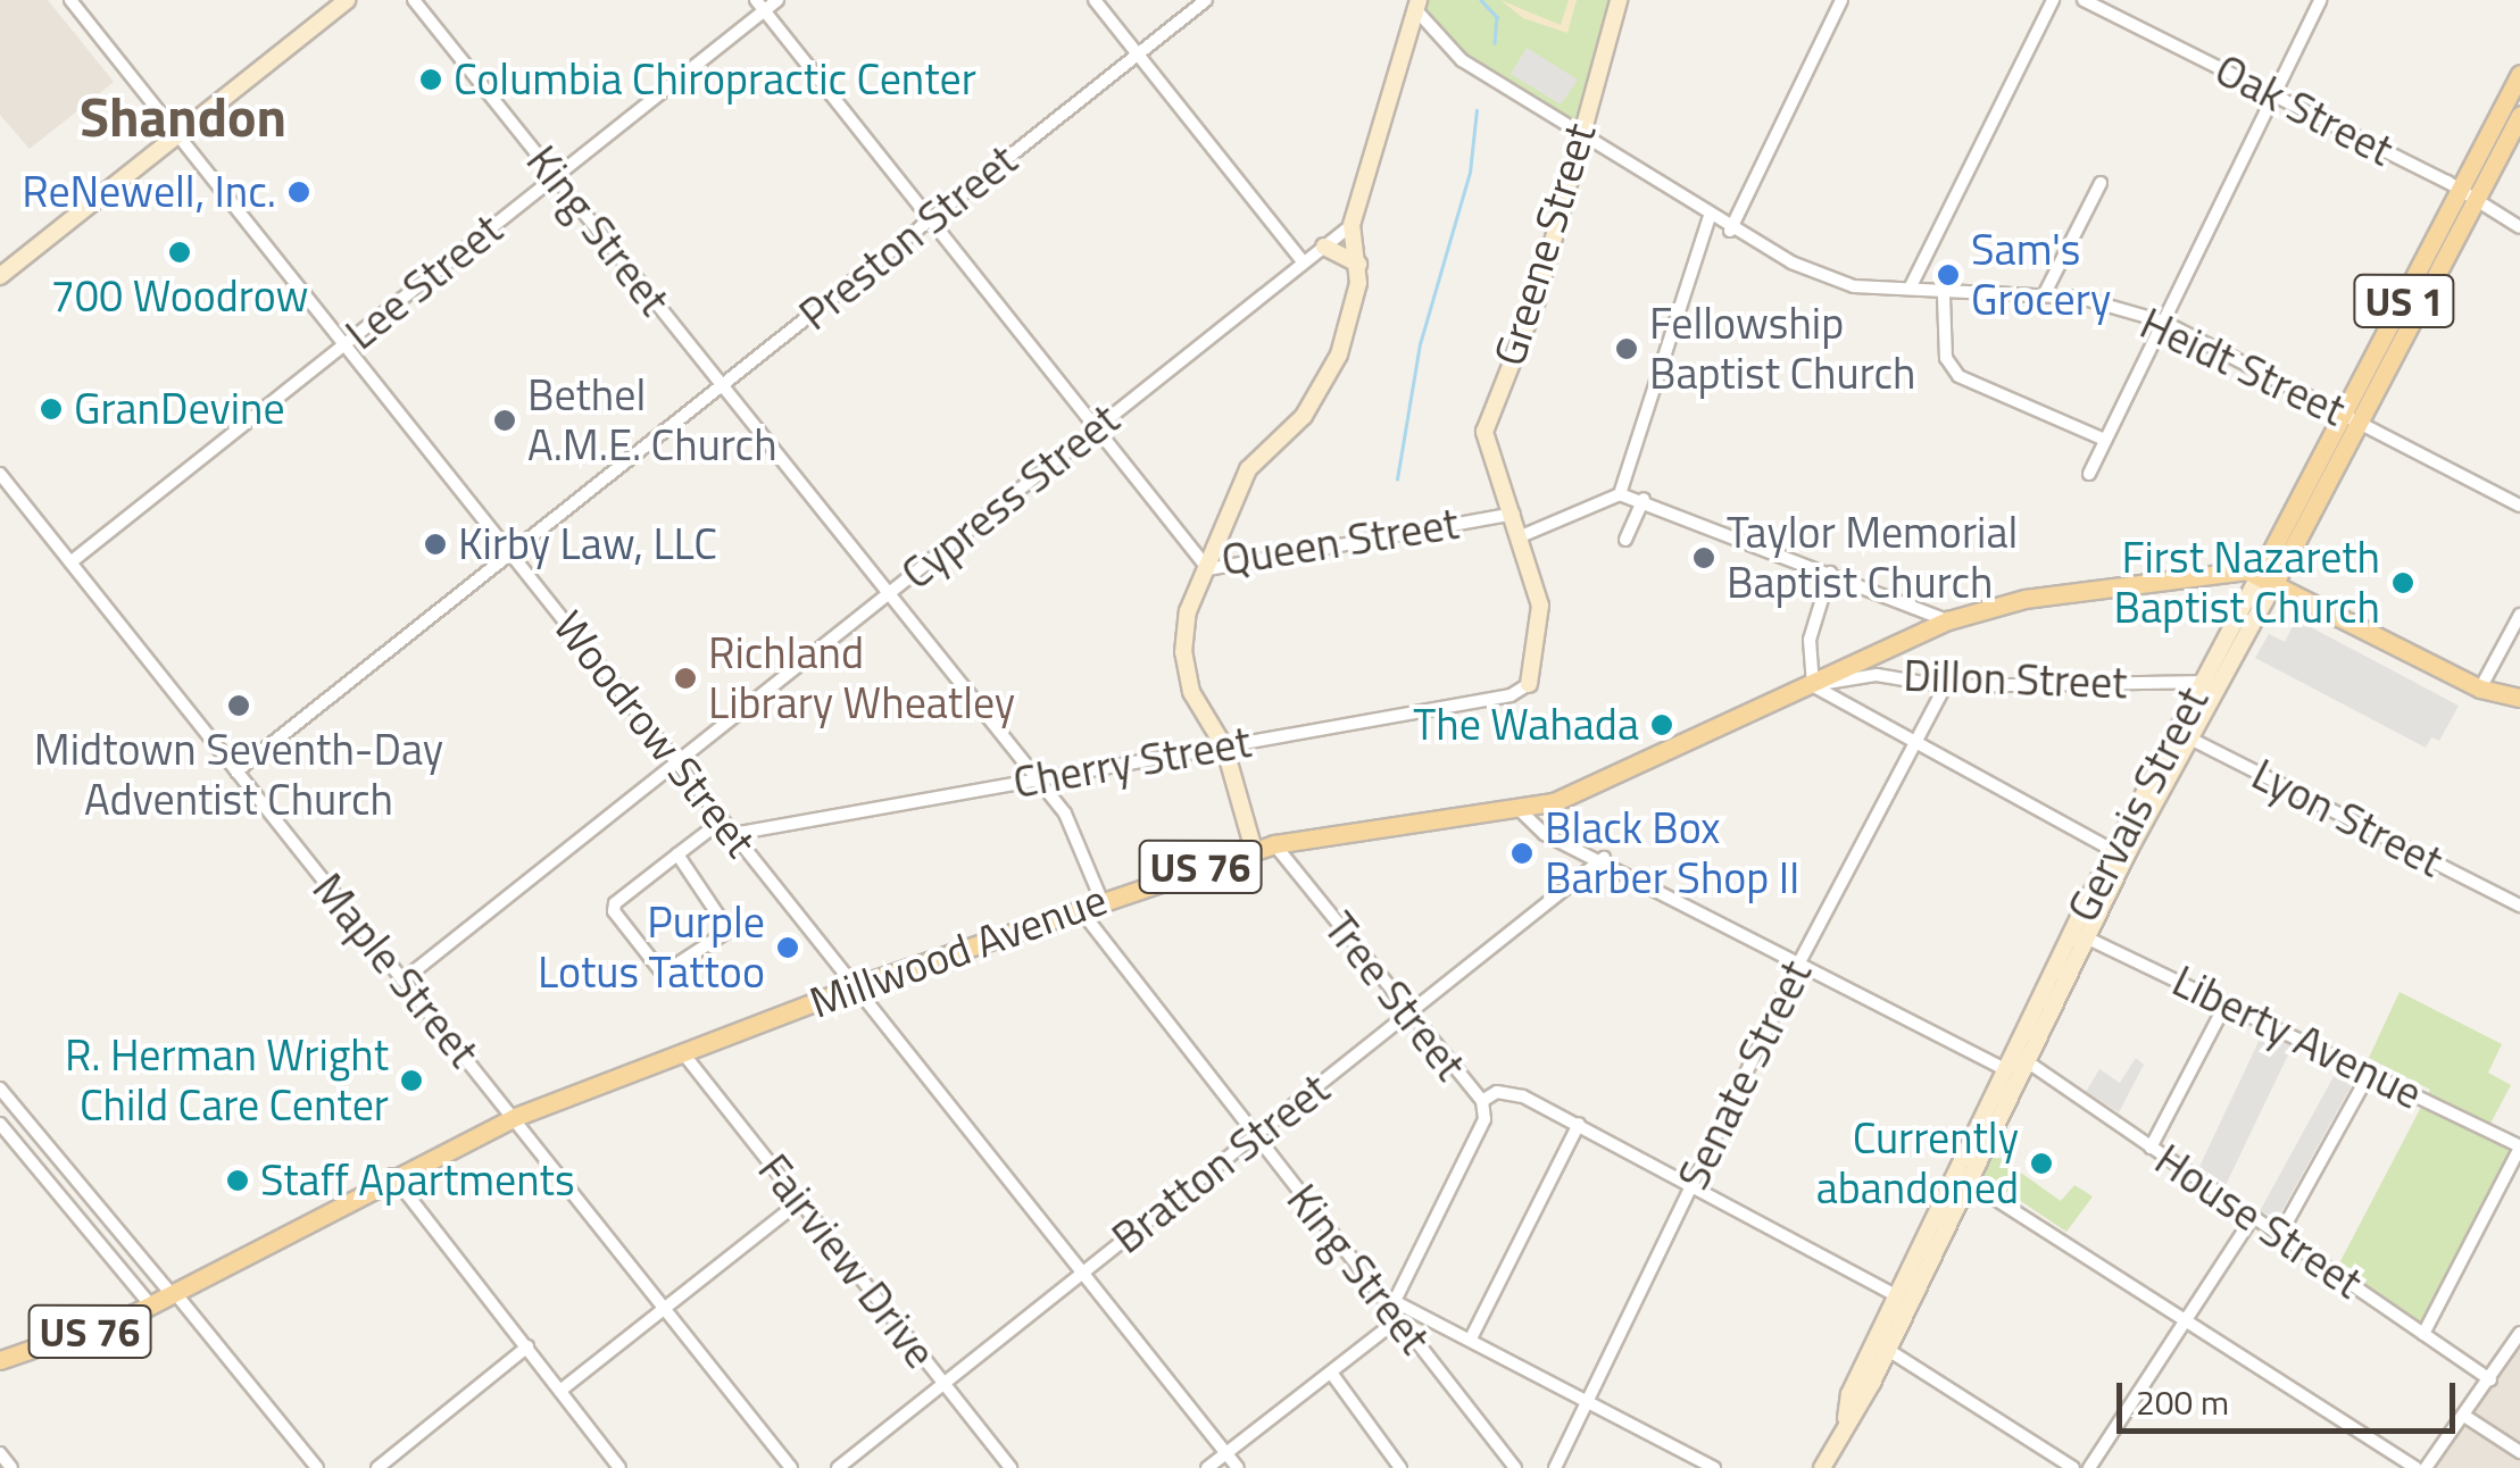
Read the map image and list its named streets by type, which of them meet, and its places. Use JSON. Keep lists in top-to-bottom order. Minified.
{"streets":{"main road":["Greene Street","US 1","Gervais Street","US 76","Millwood Avenue"],"street":["Oak Street","King Street","Preston Street","Lee Street","Heidt Street","Cypress Street","Queen Street","Dillon Street","Woodrow Street","Cherry Street","Lyon Street","Maple Street","Tree Street","Liberty Avenue","Senate Street","Bratton Street","House Street","Fairview Drive"]},"crossings":[["Oak Street","Gervais Street"],["King Street","Preston Street"],["King Street","Lee Street"],["King Street","Cypress Street"],["King Street","Cherry Street"],["King Street","Millwood Avenue"],["King Street","Bratton Street"],["Preston Street","Queen Street"],["Preston Street","Woodrow Street"],["Preston Street","Maple Street"],["Greene Street","Heidt Street"],["Greene Street","Queen Street"],["Greene Street","Cherry Street"],["Lee Street","Queen Street"],["Lee Street","Woodrow Street"],["Lee Street","Maple Street"],["Heidt Street","Gervais Street"],["Cypress Street","Queen Street"],["Cypress Street","Woodrow Street"],["Cypress Street","Maple Street"],["Dillon Street","Gervais Street"],["Dillon Street","Millwood Avenue"],["Dillon Street","Senate Street"],["Woodrow Street","Cherry Street"],["Woodrow Street","Millwood Avenue"],["Woodrow Street","Bratton Street"],["Gervais Street","Lyon Street"],["Gervais Street","Millwood Avenue"],["Gervais Street","Tree Street"],["Gervais Street","Liberty Avenue"],["Gervais Street","House Street"],["Millwood Avenue","Maple Street"],["Millwood Avenue","Tree Street"],["Millwood Avenue","Fairview Drive"],["Tree Street","Senate Street"],["Tree Street","Bratton Street"],["Bratton Street","Fairview Drive"]],"districts":["Shandon"],"places":["Columbia Chiropractic Center","ReNewell, Inc.","700 Woodrow","Sam's Grocery","Fellowship Baptist Church","GranDevine","Bethel A.M.E. Church","Kirby Law, LLC","Taylor Memorial Baptist Church","First Nazareth Baptist Church","Richland Library Wheatley","Midtown Seventh-Day Adventist Church","The Wahada","Black Box Barber Shop II","Purple Lotus Tattoo","R. Herman Wright Child Care Center","Currently abandoned","Staff Apartments"],"scale_bar":"200 m"}
